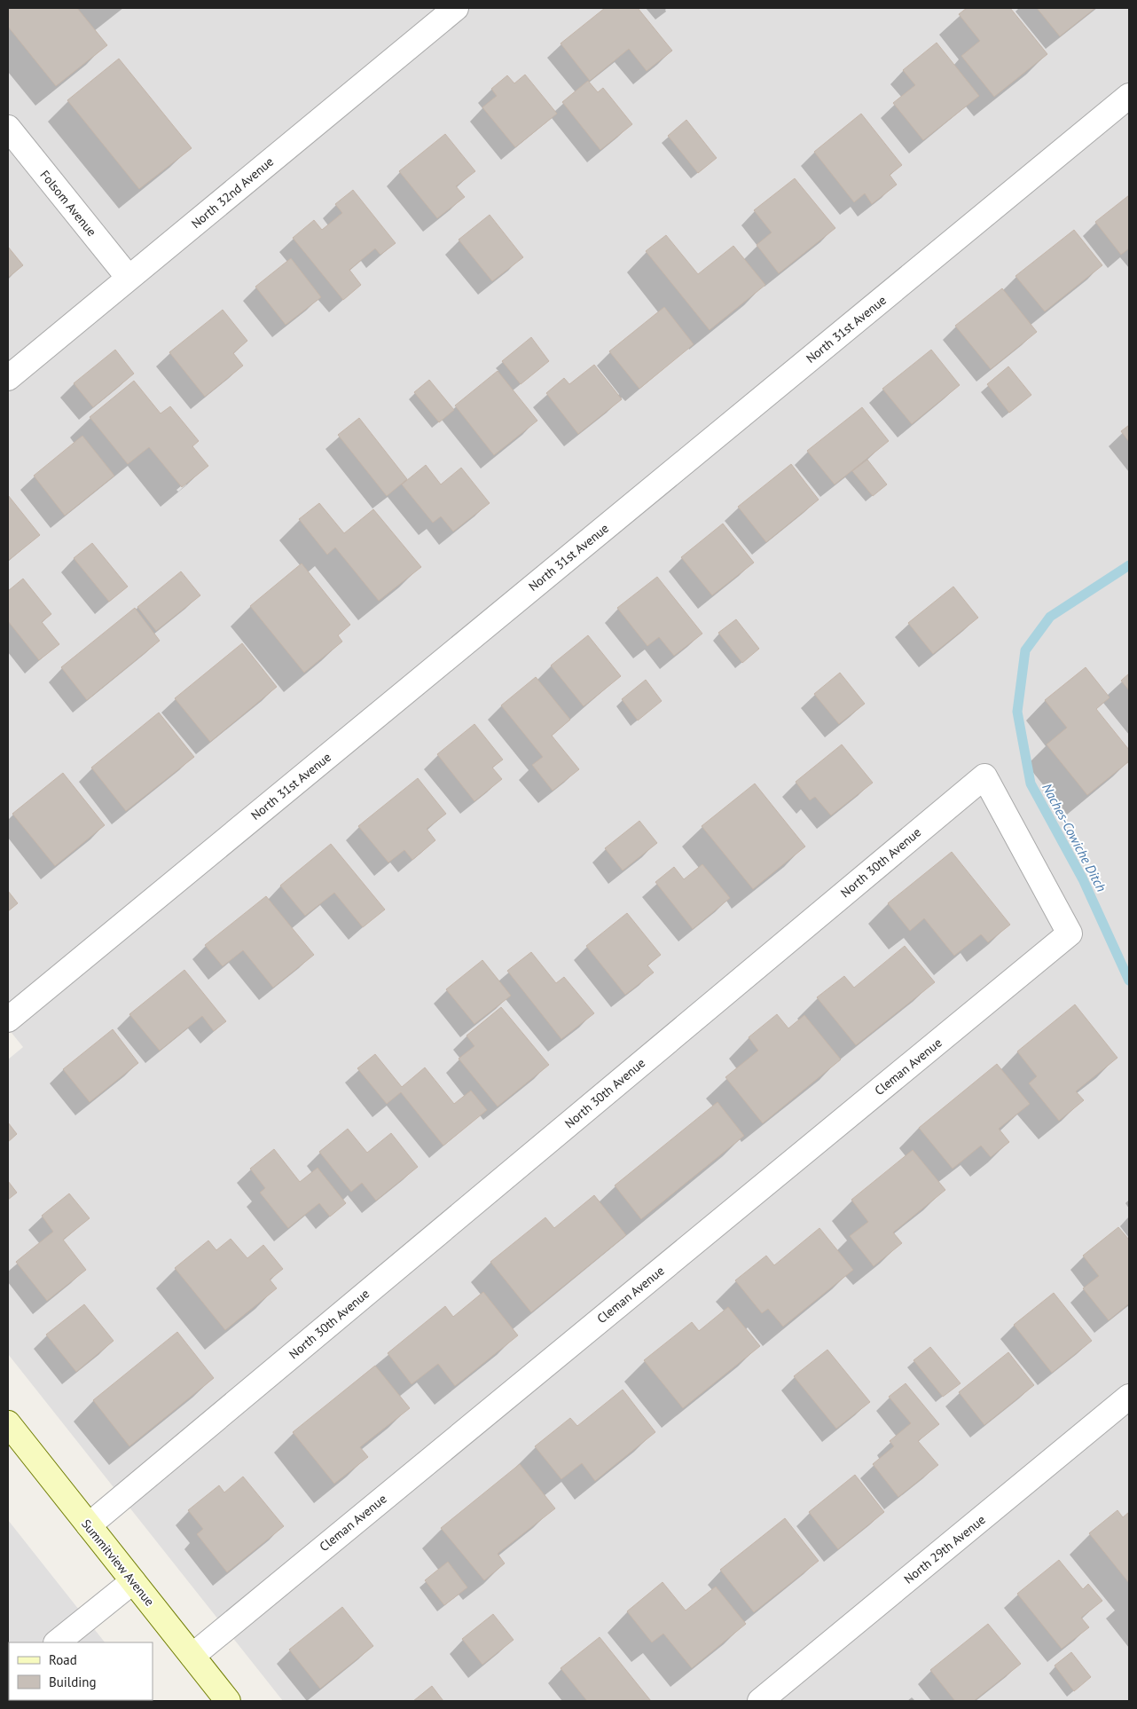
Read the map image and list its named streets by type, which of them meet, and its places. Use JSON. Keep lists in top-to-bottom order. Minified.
{"streets":{"main road":["Summitview Avenue"],"street":["North 32nd Avenue","Folsom Avenue","North 31st Avenue","North 30th Avenue","Cleman Avenue","North 29th Avenue"]},"crossings":[["North 32nd Avenue","Folsom Avenue"],["North 30th Avenue","Cleman Avenue"],["North 30th Avenue","Summitview Avenue"],["Cleman Avenue","Summitview Avenue"]],"water":["Naches-Cowiche Ditch"],"legend":["Road","Building"]}
